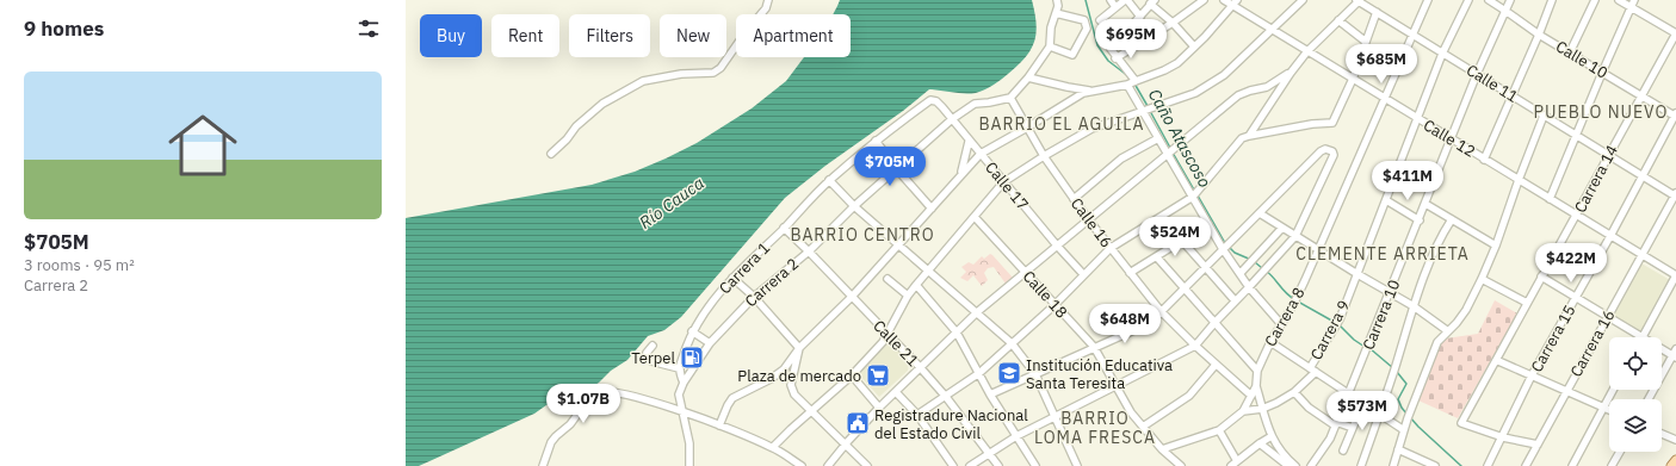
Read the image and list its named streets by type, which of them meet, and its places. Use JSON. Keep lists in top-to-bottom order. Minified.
{"streets":{"street":["Calle 10","Calle 11","Calle 12","Carrera 14","Calle 17","Calle 16","Carrera 1","Carrera 2","Calle 18","Carrera 10","Carrera 8","Carrera 9","Carrera 15","Calle 21","Carrera 16"]},"crossings":[["Calle 10","Carrera 14"],["Calle 10","Carrera 10"],["Calle 10","Carrera 15"],["Calle 11","Carrera 14"],["Calle 11","Carrera 10"],["Calle 11","Carrera 8"],["Calle 11","Carrera 9"],["Calle 11","Carrera 15"],["Calle 11","Carrera 16"],["Calle 12","Carrera 14"],["Calle 12","Carrera 10"],["Calle 12","Carrera 8"],["Calle 12","Carrera 9"],["Calle 12","Carrera 15"],["Calle 12","Carrera 16"],["Carrera 14","Carrera 15"],["Calle 17","Carrera 1"],["Calle 17","Carrera 2"],["Calle 16","Carrera 2"],["Carrera 1","Calle 21"],["Carrera 2","Calle 21"]],"districts":["PUEBLO NUEVO","BARRIO EL AGUILA","BARRIO CENTRO","CLEMENTE ARRIETA","BARRIO LOMA FRESCA"],"water":["Caño Atascoso","Río Cauca"],"places":{"fuel station":["Terpel"],"school or university":["Institución Educativa Santa Teresita"],"supermarket":["Plaza de mercado"],"public building":["Registradure Nacional del Estado Civil"]},"page":{"heading":"9 homes","chip":["Buy","Rent","Filters","New","Apartment"],"price":["$695M","$685M","$705M","$411M","$524M","$422M","$648M","$1.07B","$573M"],"list":[{"name":"$705M","note":"3 rooms · 95 m² · Carrera 2"}]}}
